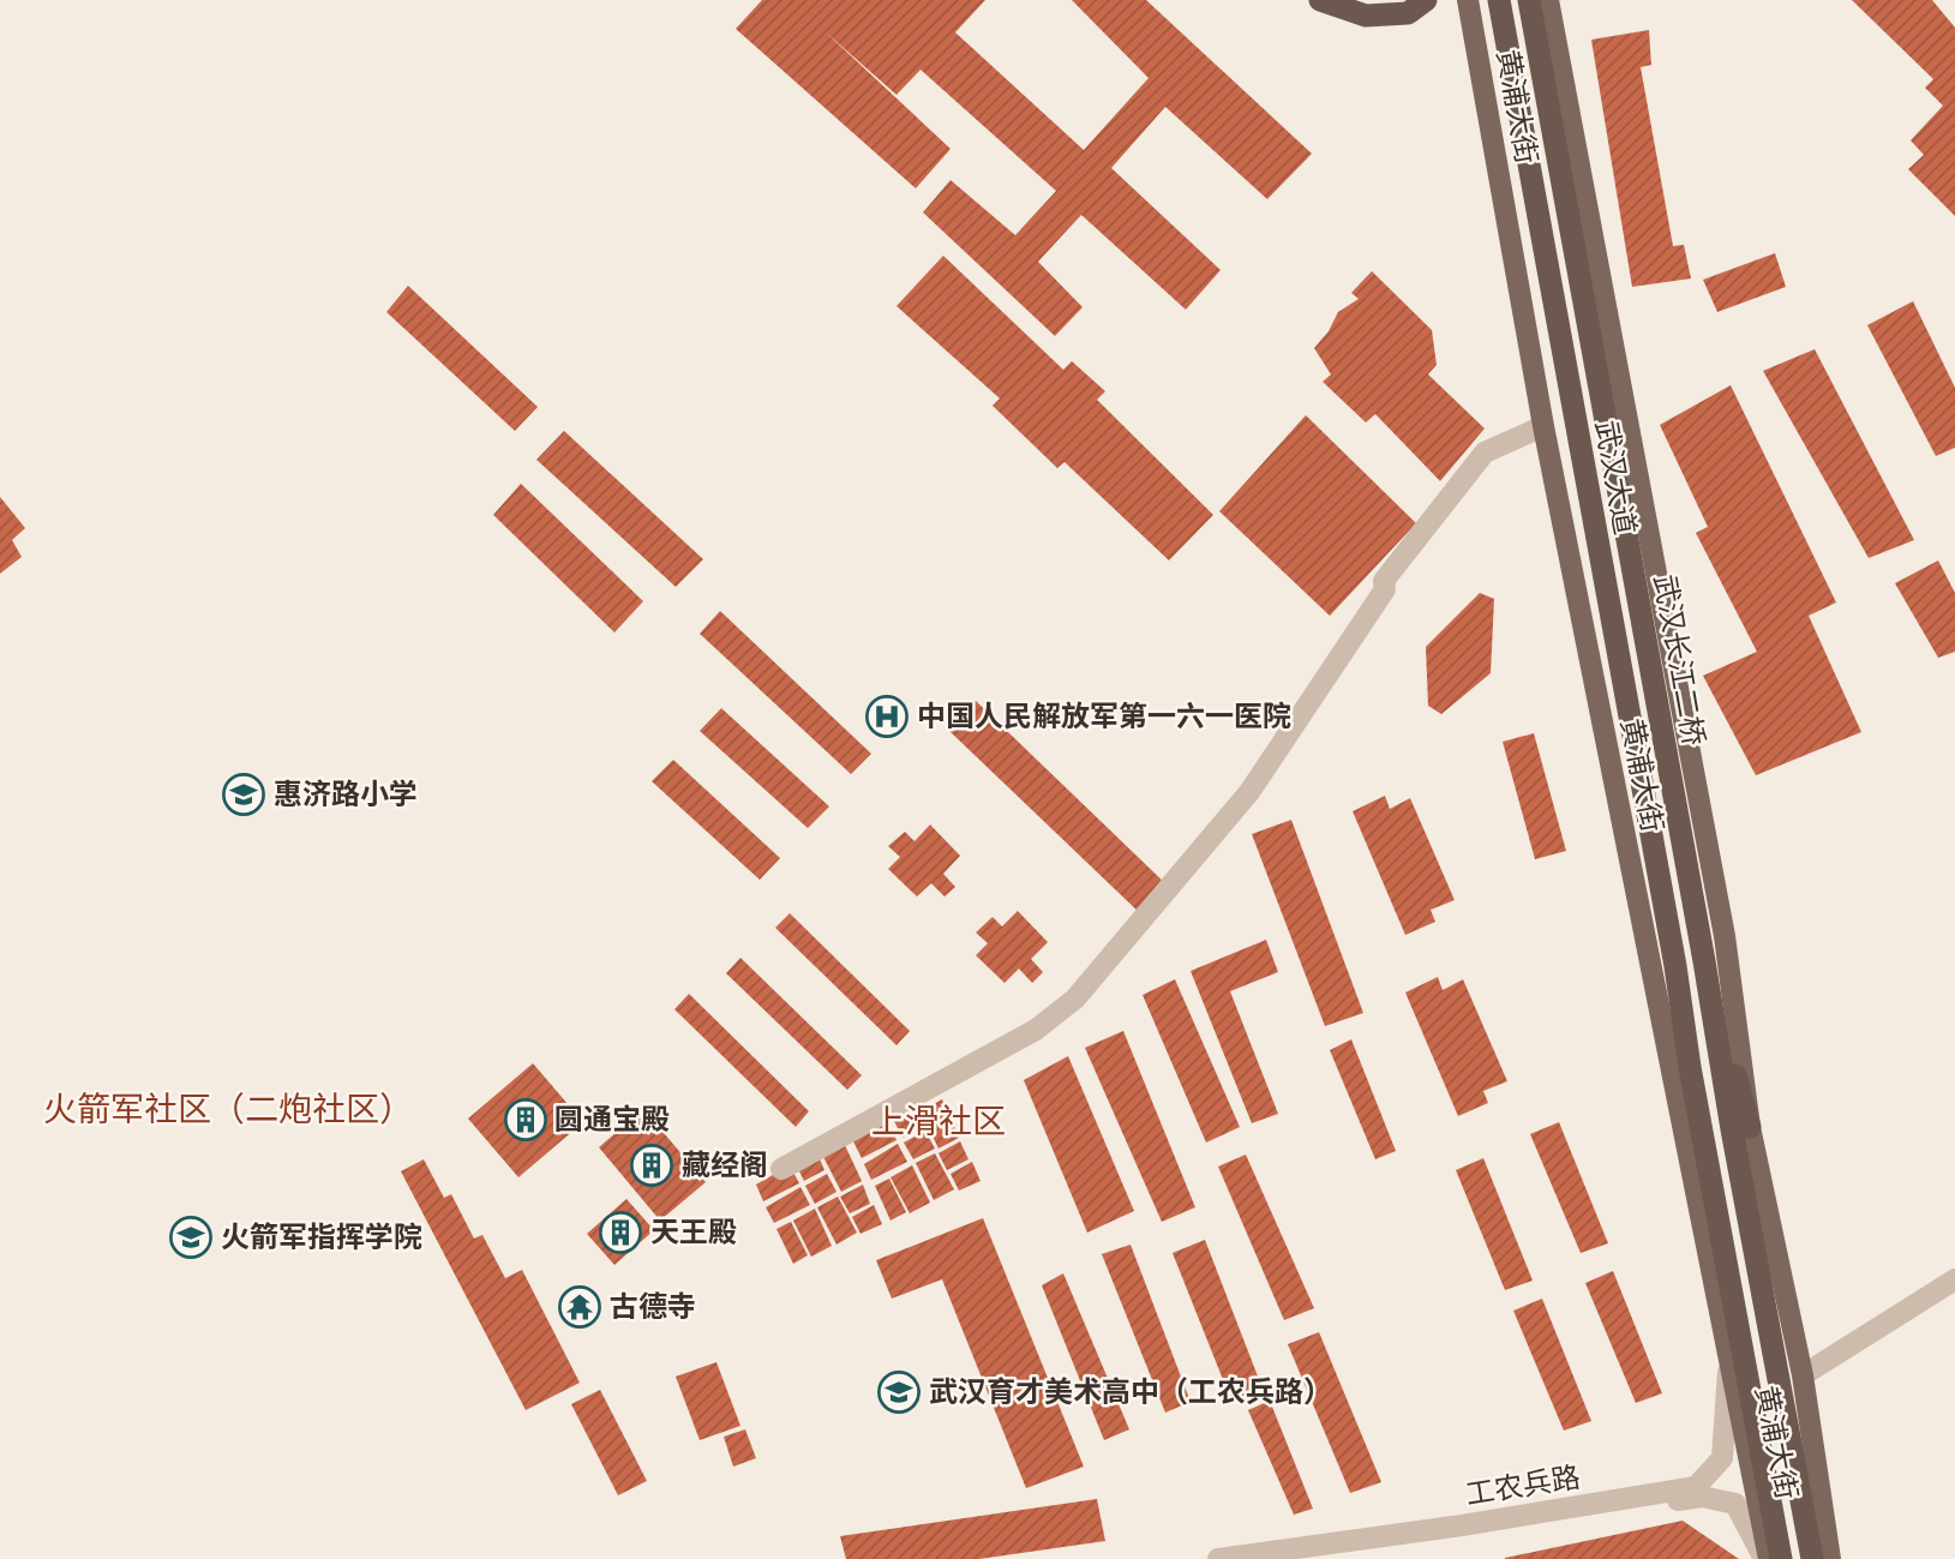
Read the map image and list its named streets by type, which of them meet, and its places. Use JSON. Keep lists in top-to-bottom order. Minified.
{"streets":{"highway":["武汉大道","武汉长江二桥"],"main road":["黄浦大街"],"street":["工农兵路"]},"crossings":[["黄浦大街","工农兵路"]],"districts":["火箭军社区（二炮社区）","上滑社区"],"places":{"hospital":["中国人民解放军第一六一医院"],"school or university":["惠济路小学","火箭军指挥学院","武汉育才美术高中（工农兵路）"],"building":["圆通宝殿","藏经阁","天王殿"],"temple":["古德寺"]}}
